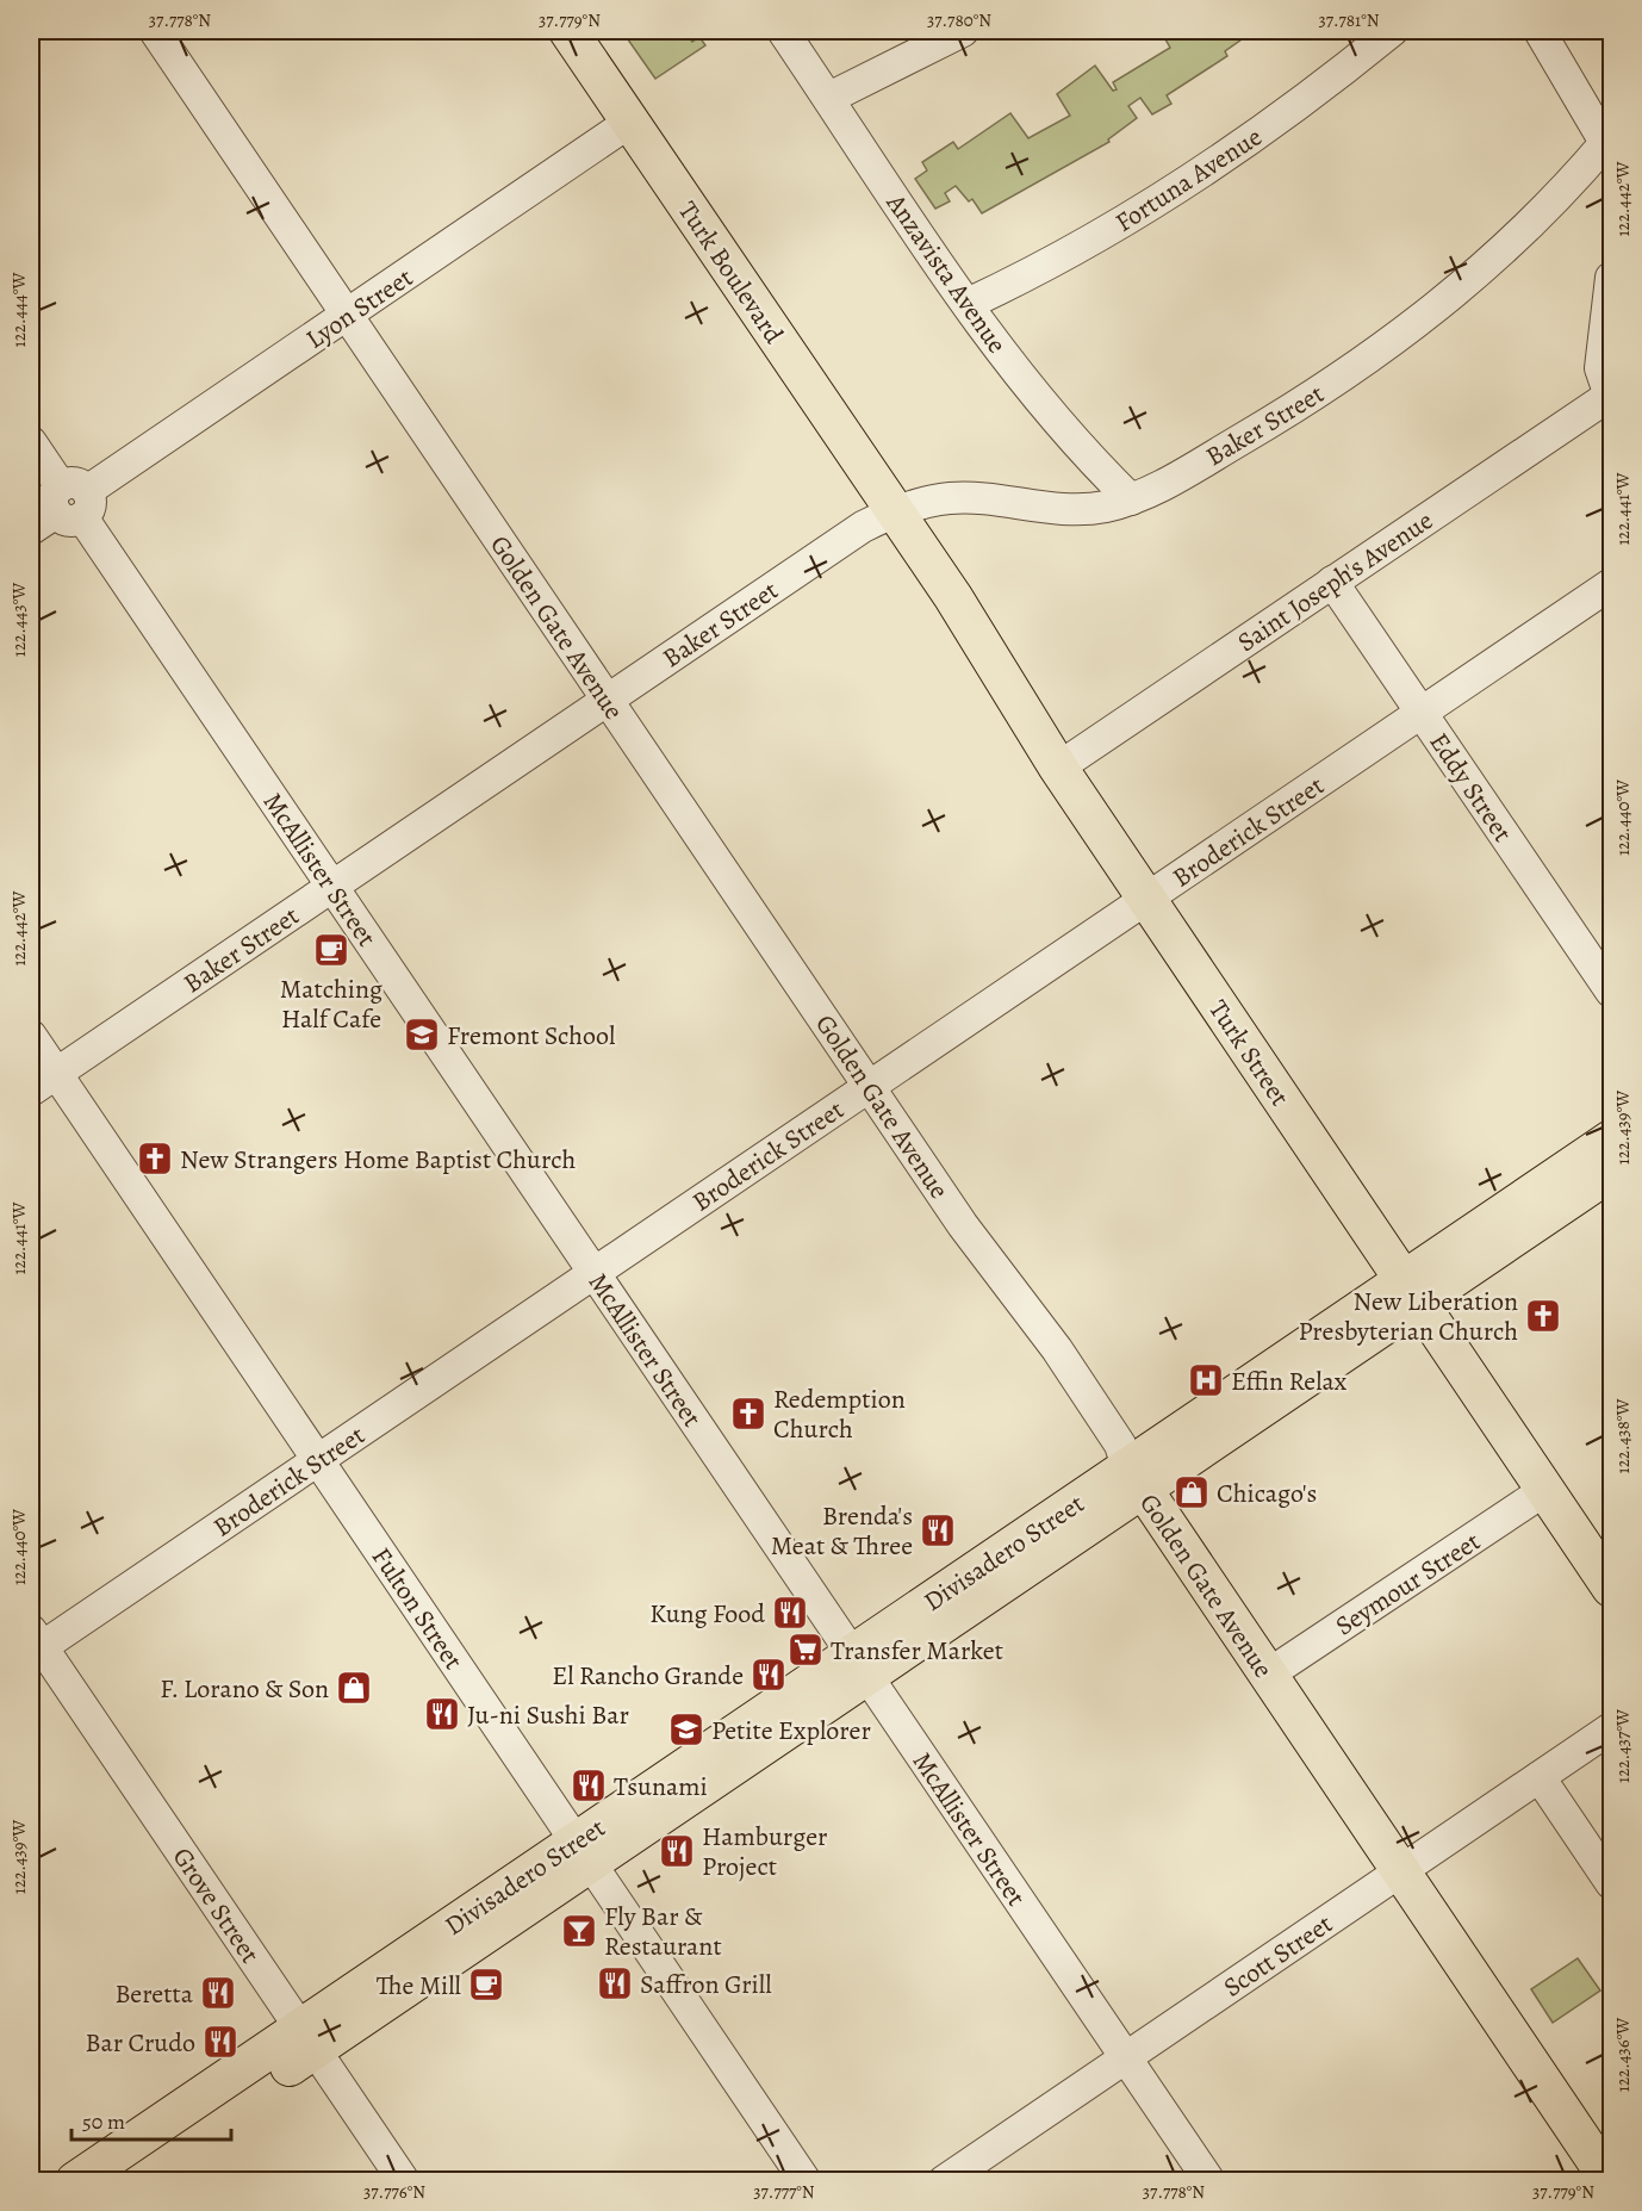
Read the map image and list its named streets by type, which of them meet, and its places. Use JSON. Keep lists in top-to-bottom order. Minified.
{"streets":{"main road":["Turk Boulevard","Golden Gate Avenue","Turk Street","Divisadero Street"],"street":["Fortuna Avenue","Anzavista Avenue","Lyon Street","Baker Street","Saint Joseph's Avenue","Eddy Street","Broderick Street","McAllister Street","Seymour Street","Fulton Street","Grove Street","Scott Street"]},"crossings":[["Fortuna Avenue","Anzavista Avenue"],["Turk Boulevard","Lyon Street"],["Turk Boulevard","Baker Street"],["Turk Boulevard","Turk Street"],["Anzavista Avenue","Baker Street"],["Lyon Street","Golden Gate Avenue"],["Lyon Street","McAllister Street"],["Baker Street","Golden Gate Avenue"],["Baker Street","McAllister Street"],["Baker Street","Turk Street"],["Baker Street","Fulton Street"],["Saint Joseph's Avenue","Eddy Street"],["Saint Joseph's Avenue","Turk Street"],["Golden Gate Avenue","Broderick Street"],["Golden Gate Avenue","Divisadero Street"],["Golden Gate Avenue","Seymour Street"],["Golden Gate Avenue","Scott Street"],["Eddy Street","Broderick Street"],["Broderick Street","McAllister Street"],["Broderick Street","Turk Street"],["Broderick Street","Fulton Street"],["Broderick Street","Grove Street"],["McAllister Street","Divisadero Street"],["McAllister Street","Scott Street"],["Turk Street","Divisadero Street"],["Turk Street","Seymour Street"],["Divisadero Street","Fulton Street"],["Divisadero Street","Grove Street"]],"places":{"cafe":["Matching Half Cafe","The Mill"],"school or university":["Fremont School","Petite Explorer"],"church":["New Strangers Home Baptist Church","New Liberation Presbyterian Church","Redemption Church"],"hospital":["Effin Relax"],"shop":["Chicago's","F. Lorano & Son"],"restaurant":["Brenda's Meat & Three","Kung Food","El Rancho Grande","Ju-ni Sushi Bar","Tsunami","Hamburger Project","Saffron Grill","Beretta","Bar Crudo"],"supermarket":["Transfer Market"],"bar":["Fly Bar & Restaurant"]},"scale_bar":"50 m","coordinates":["37.778°N","37.779°N","37.780°N","37.781°N","122.442°W","122.444°W","122.441°W","122.443°W","122.440°W","122.439°W","122.438°W","122.437°W","122.436°W","37.776°N","37.777°N"]}
